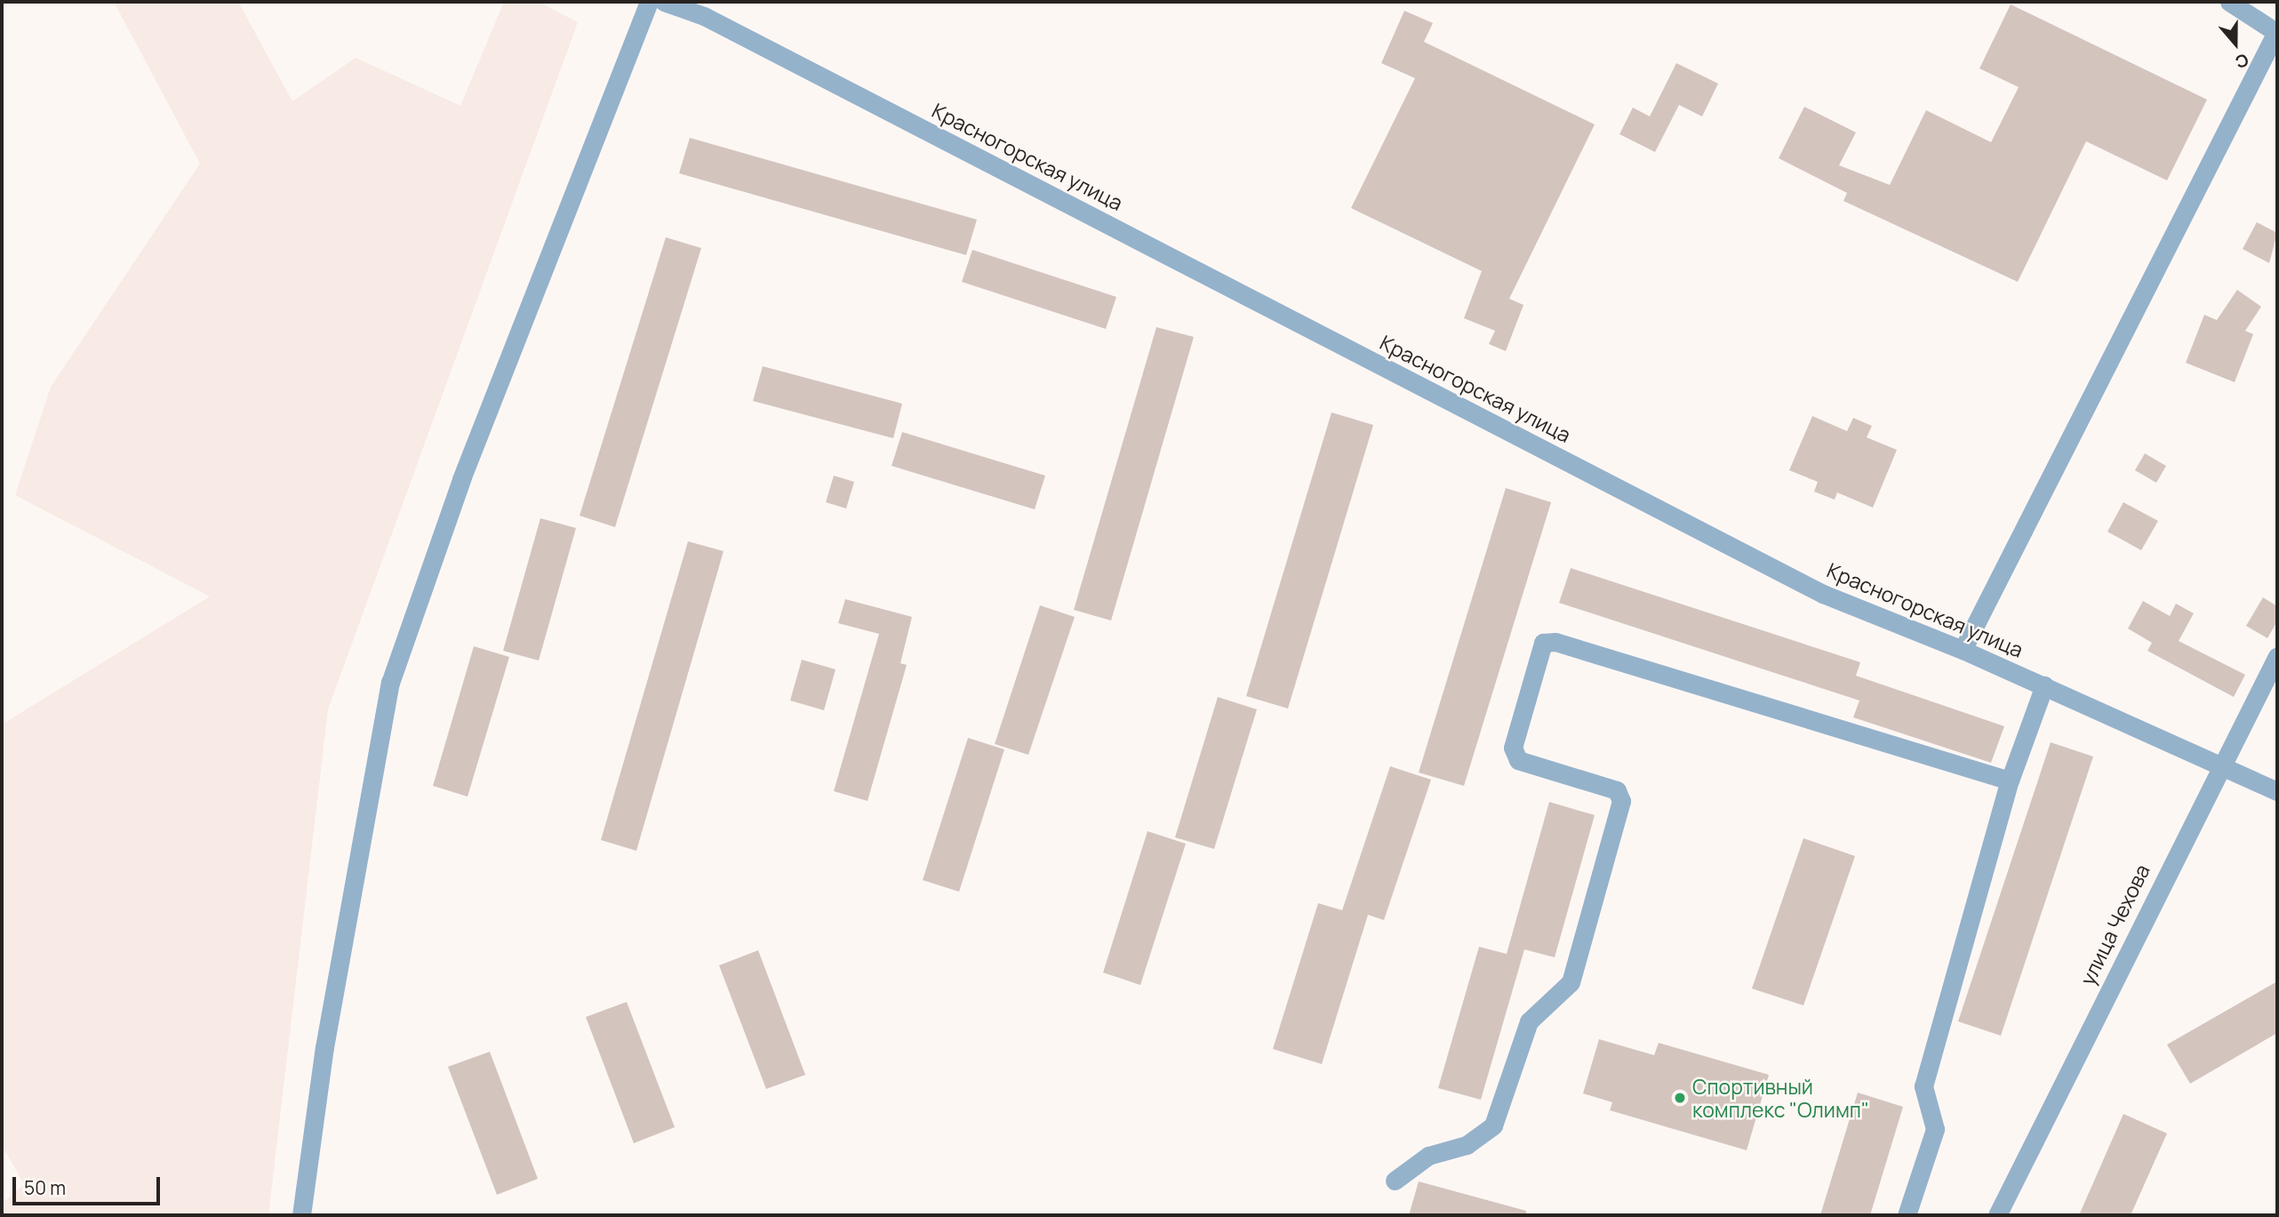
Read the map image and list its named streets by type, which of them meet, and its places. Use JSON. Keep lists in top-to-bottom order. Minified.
{"streets":{"street":["Красногорская улица","улица Чехова"]},"crossings":[["Красногорская улица","улица Чехова"]],"places":["Спортивный комплекс \"Олимп\""],"scale_bar":"50 m","north":"bottom"}
